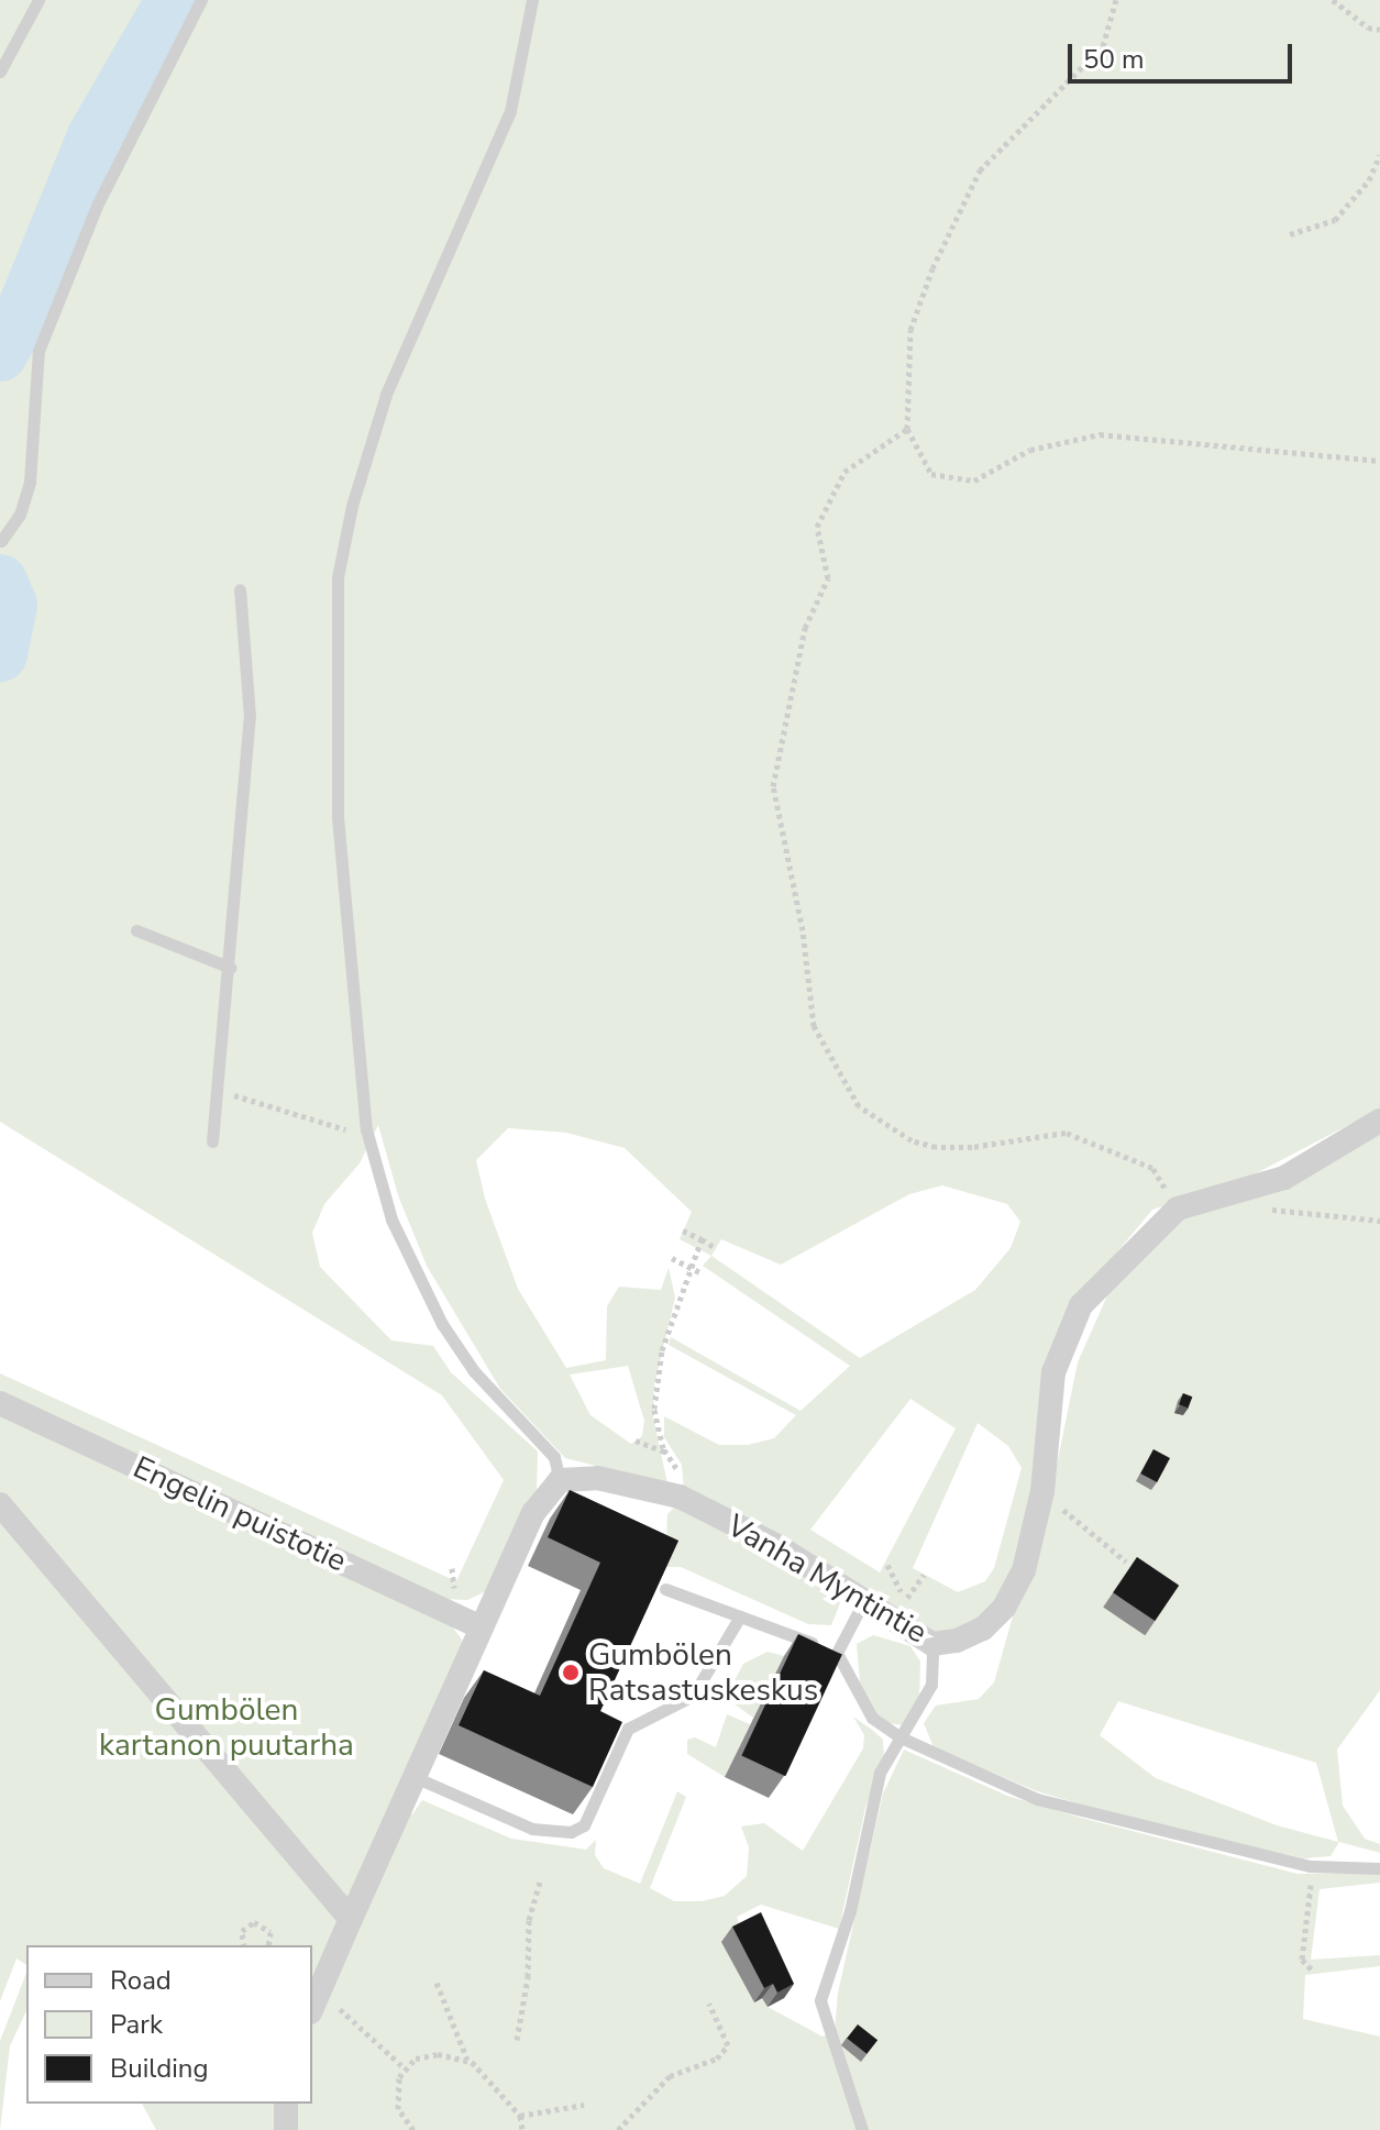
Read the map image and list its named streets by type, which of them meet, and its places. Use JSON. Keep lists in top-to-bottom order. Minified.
{"streets":{"street":["Engelin puistotie","Vanha Myntintie"]},"parks":["Gumbölen kartanon puutarha"],"places":["Gumbölen Ratsastuskeskus"],"legend":["Road","Park","Building"],"scale_bar":"50 m"}
